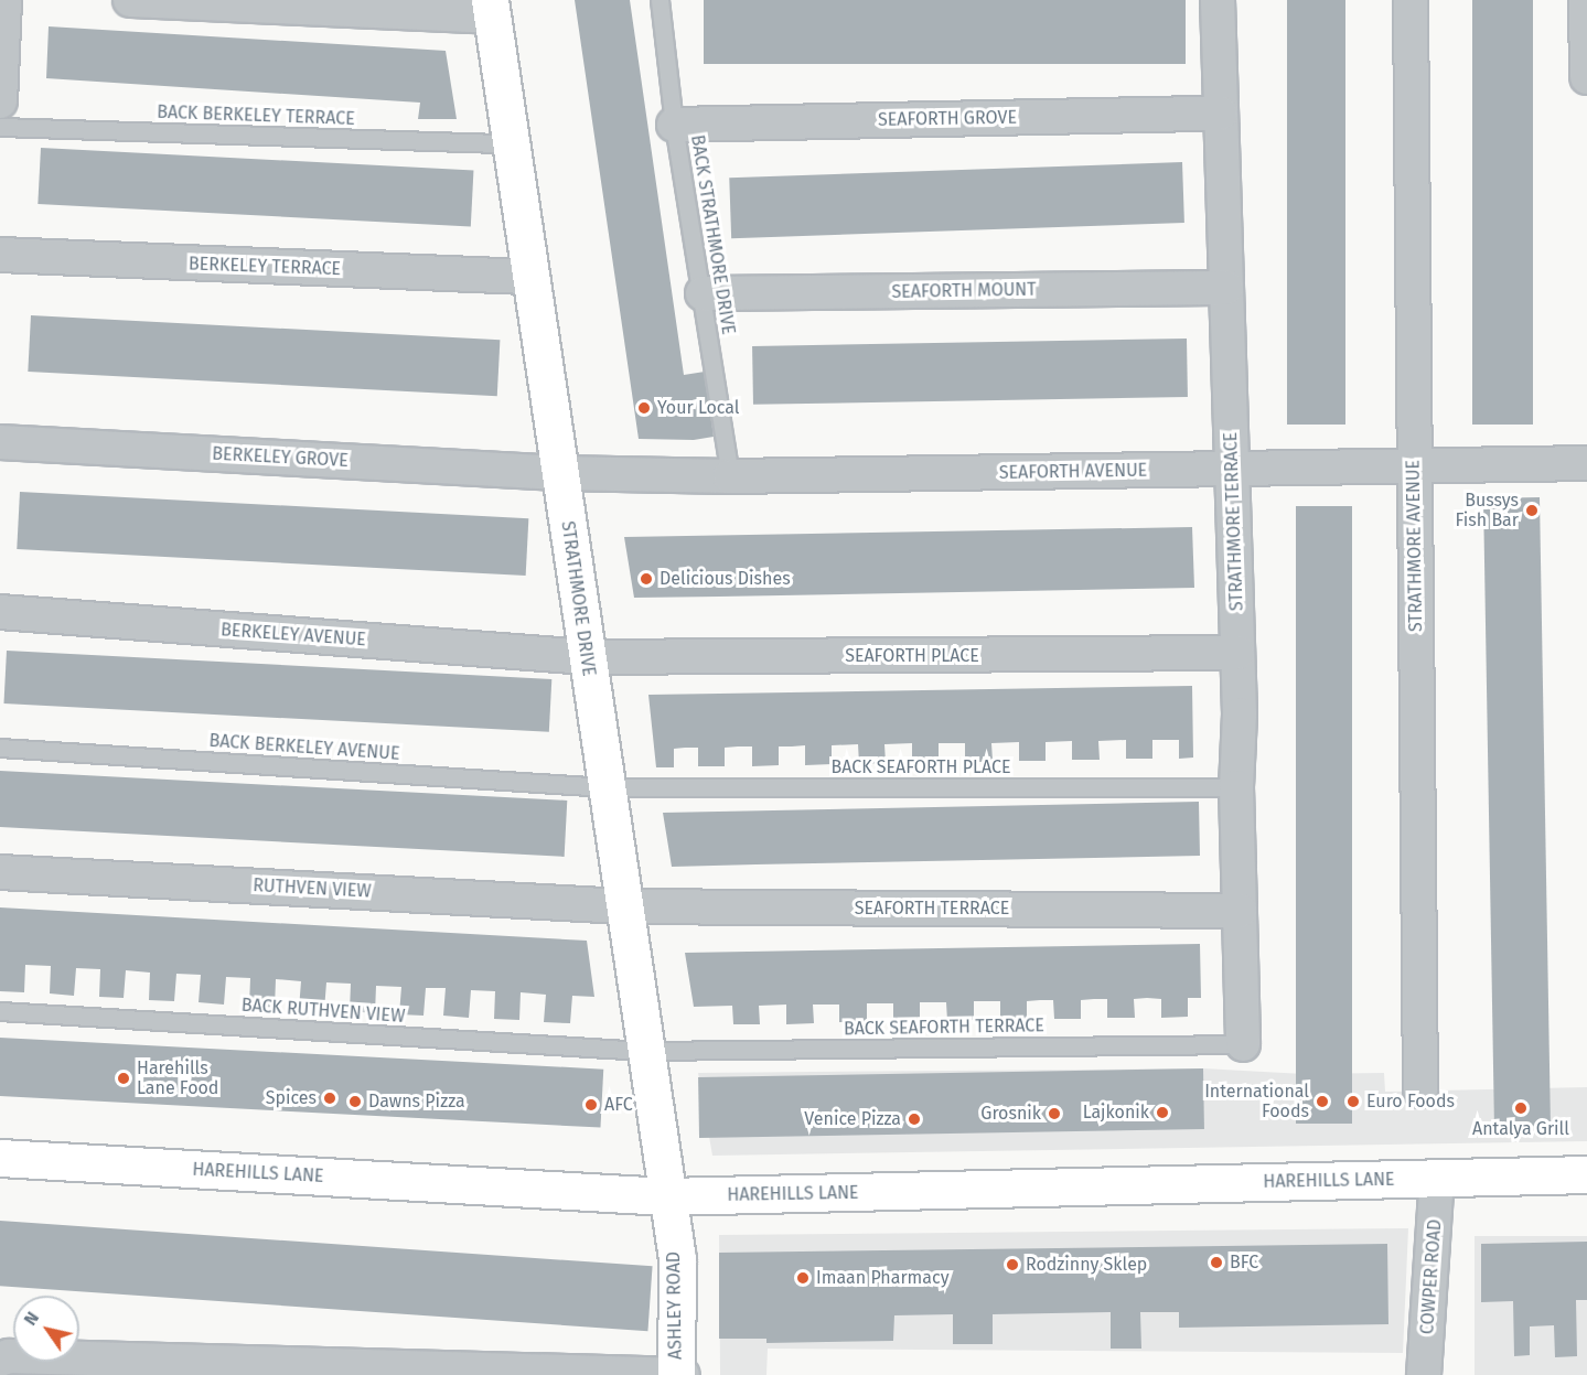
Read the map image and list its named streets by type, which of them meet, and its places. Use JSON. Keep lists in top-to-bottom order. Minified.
{"streets":{"main road":["STRATHMORE DRIVE","HAREHILLS LANE","ASHLEY ROAD"],"street":["SEAFORTH GROVE","BERKELEY TERRACE","SEAFORTH MOUNT","BERKELEY GROVE","SEAFORTH AVENUE","STRATHMORE TERRACE","STRATHMORE AVENUE","BERKELEY AVENUE","SEAFORTH PLACE","RUTHVEN VIEW","SEAFORTH TERRACE","COWPER ROAD"],"lane":["BACK BERKELEY TERRACE","BACK STRATHMORE DRIVE","BACK BERKELEY AVENUE","BACK SEAFORTH PLACE","BACK RUTHVEN VIEW","BACK SEAFORTH TERRACE"]},"crossings":[["BACK BERKELEY TERRACE","STRATHMORE DRIVE"],["SEAFORTH GROVE","BACK STRATHMORE DRIVE"],["SEAFORTH GROVE","STRATHMORE TERRACE"],["BACK STRATHMORE DRIVE","SEAFORTH MOUNT"],["BACK STRATHMORE DRIVE","SEAFORTH AVENUE"],["BERKELEY TERRACE","STRATHMORE DRIVE"],["SEAFORTH MOUNT","STRATHMORE TERRACE"],["BERKELEY GROVE","SEAFORTH AVENUE"],["BERKELEY GROVE","STRATHMORE DRIVE"],["SEAFORTH AVENUE","STRATHMORE TERRACE"],["SEAFORTH AVENUE","STRATHMORE AVENUE"],["SEAFORTH AVENUE","STRATHMORE DRIVE"],["STRATHMORE TERRACE","SEAFORTH PLACE"],["STRATHMORE TERRACE","BACK SEAFORTH PLACE"],["STRATHMORE TERRACE","SEAFORTH TERRACE"],["STRATHMORE TERRACE","BACK SEAFORTH TERRACE"],["STRATHMORE DRIVE","BERKELEY AVENUE"],["STRATHMORE DRIVE","SEAFORTH PLACE"],["STRATHMORE DRIVE","BACK BERKELEY AVENUE"],["STRATHMORE DRIVE","BACK SEAFORTH PLACE"],["STRATHMORE DRIVE","RUTHVEN VIEW"],["STRATHMORE DRIVE","SEAFORTH TERRACE"],["STRATHMORE DRIVE","BACK RUTHVEN VIEW"],["STRATHMORE DRIVE","BACK SEAFORTH TERRACE"],["STRATHMORE DRIVE","HAREHILLS LANE"],["STRATHMORE DRIVE","ASHLEY ROAD"],["BERKELEY AVENUE","SEAFORTH PLACE"],["BACK BERKELEY AVENUE","BACK SEAFORTH PLACE"],["RUTHVEN VIEW","SEAFORTH TERRACE"],["BACK RUTHVEN VIEW","BACK SEAFORTH TERRACE"],["HAREHILLS LANE","COWPER ROAD"],["HAREHILLS LANE","ASHLEY ROAD"]],"places":["Your Local","Bussys Fish Bar","Delicious Dishes","Harehills Lane Food","Spices","Dawns Pizza","International Foods","Euro Foods","AFC","Antalya Grill","Lajkonik","Grosnik","Venice Pizza","BFC","Rodzinny Sklep","Imaan Pharmacy"],"north":"top left"}
